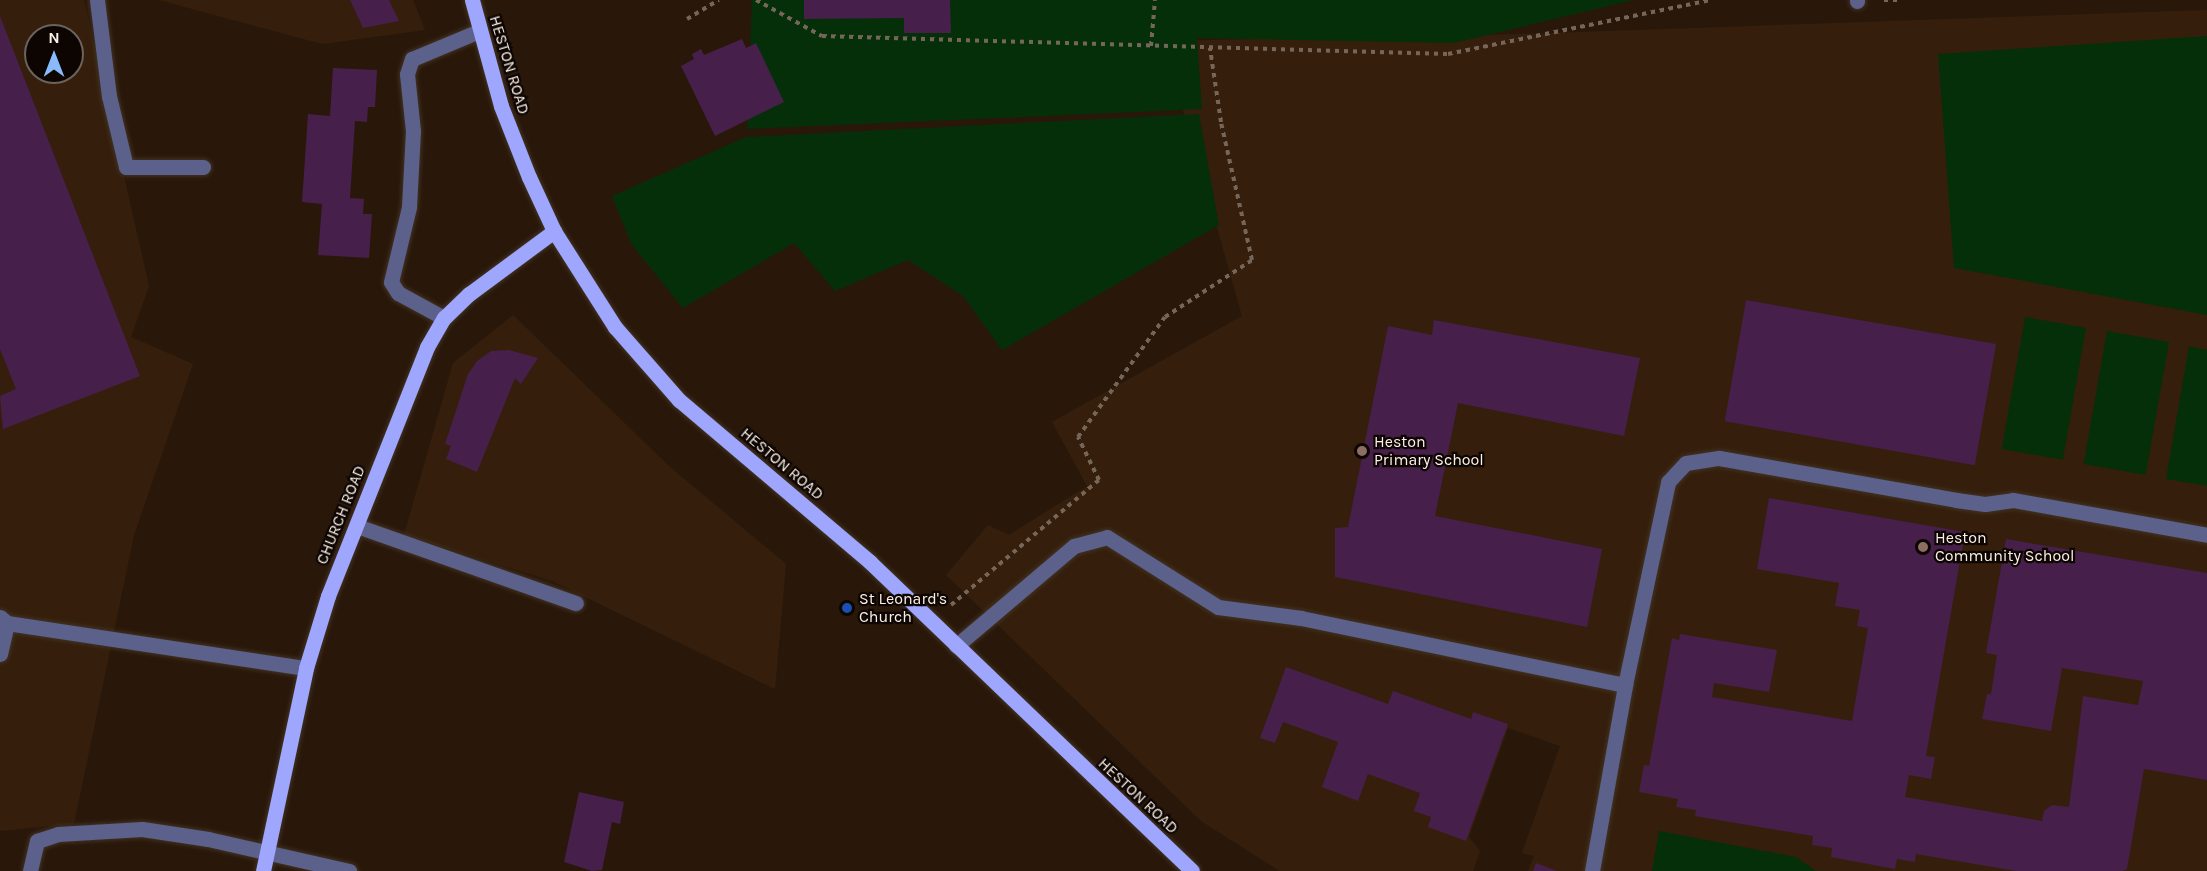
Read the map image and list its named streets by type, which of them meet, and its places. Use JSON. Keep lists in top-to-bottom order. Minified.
{"streets":{"main road":["HESTON ROAD","CHURCH ROAD"]},"crossings":[["HESTON ROAD","CHURCH ROAD"]],"places":["Heston Primary School","Heston Community School","St Leonard's Church"],"north":"top"}
